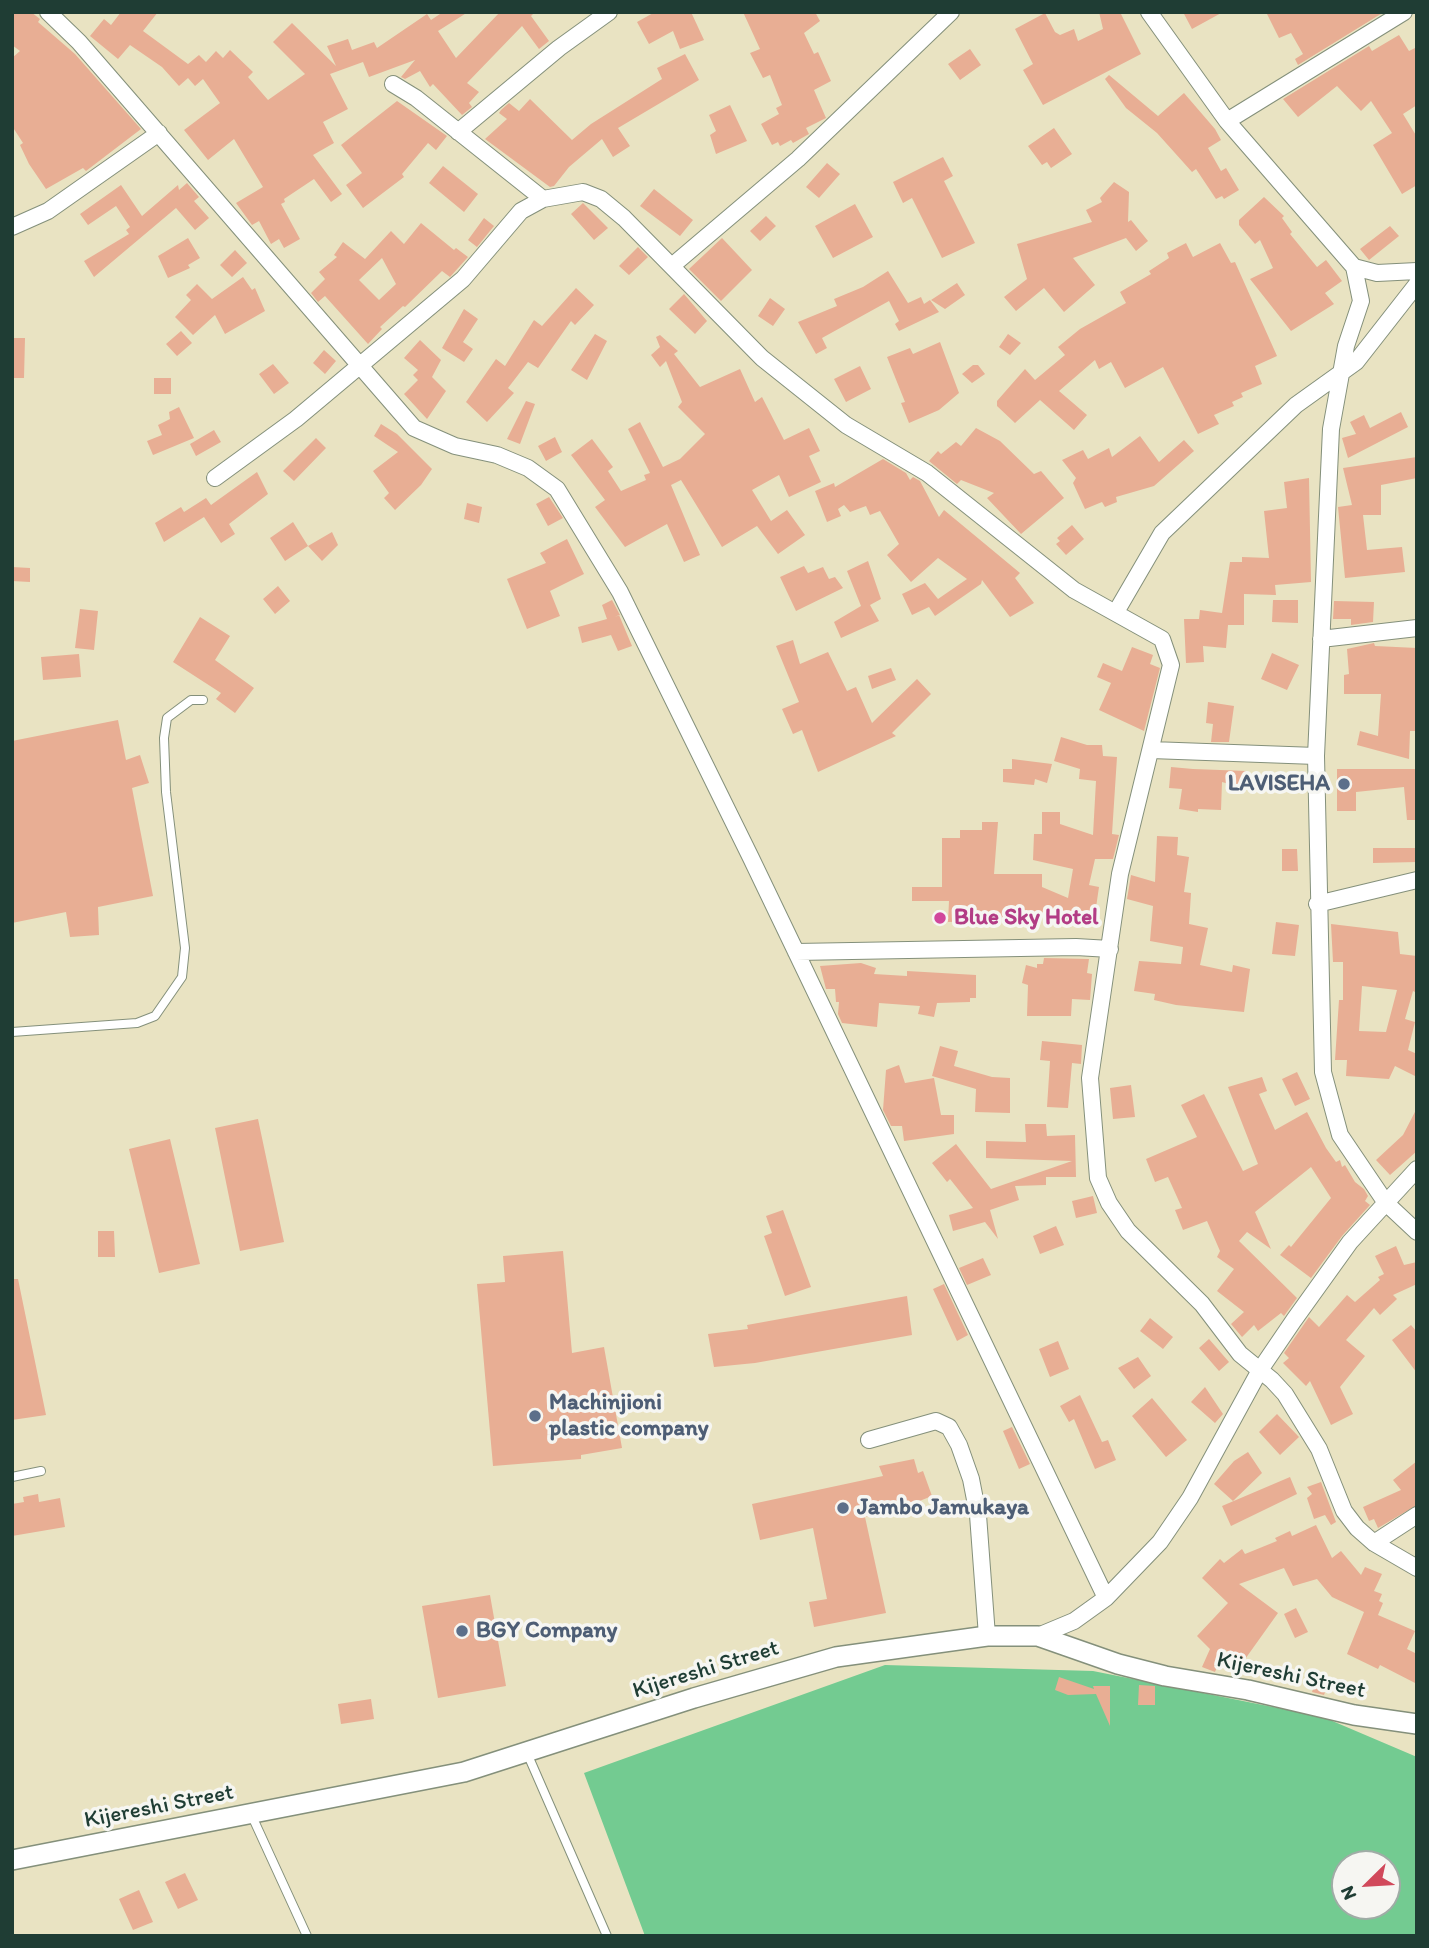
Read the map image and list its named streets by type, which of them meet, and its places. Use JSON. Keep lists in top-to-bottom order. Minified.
{"streets":{"street":["Kijereshi Street"]},"places":["LAVISEHA","Blue Sky Hotel","Machinjioni plastic company","Jambo Jamukaya","BGY Company"],"north":"bottom left"}
